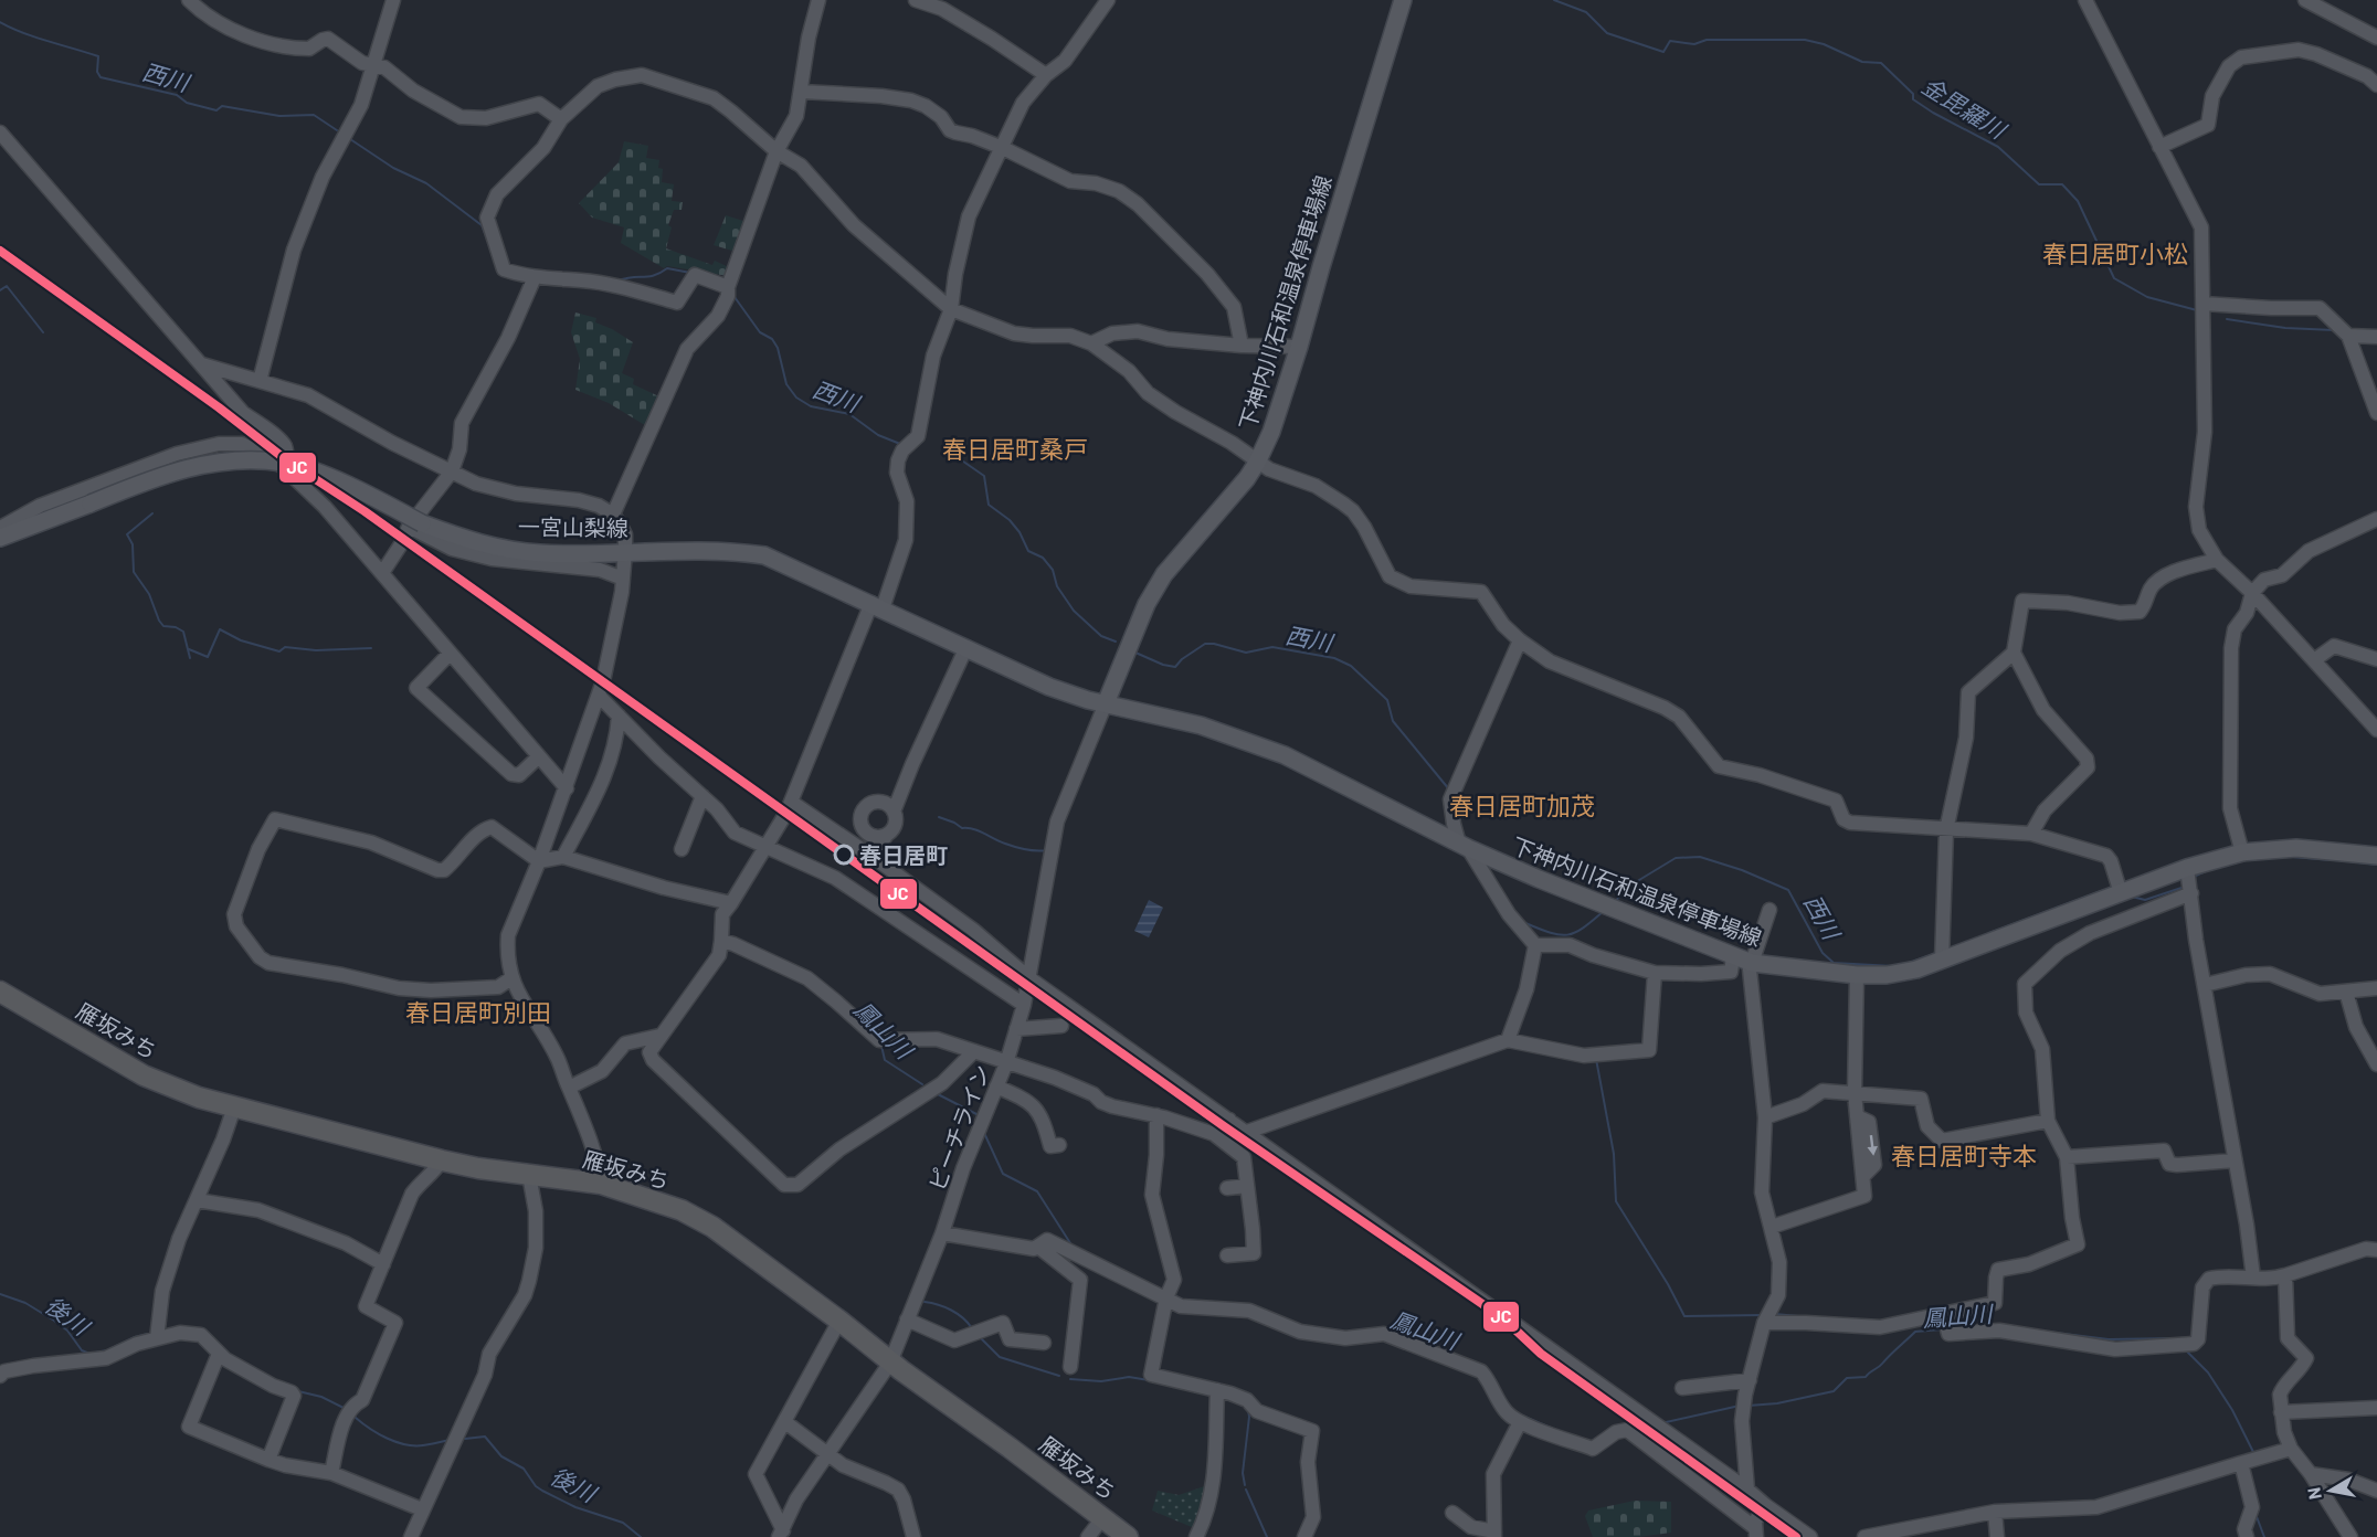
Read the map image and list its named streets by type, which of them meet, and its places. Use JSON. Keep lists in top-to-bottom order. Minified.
{"streets":{"highway":["雁坂みち"],"main road":["下神内川石和温泉停車場線","一宮山梨線"],"street":["ピーチライン"]},"crossings":[["下神内川石和温泉停車場線","一宮山梨線"],["下神内川石和温泉停車場線","ピーチライン"],["一宮山梨線","ピーチライン"],["雁坂みち","ピーチライン"]],"districts":["春日居町小松","春日居町桑戸","春日居町加茂","春日居町別田","春日居町寺本"],"water":["西川","金毘羅川","鳳山川","後川"],"places":["春日居町"],"lines":["transit line JC"],"north":"left"}
